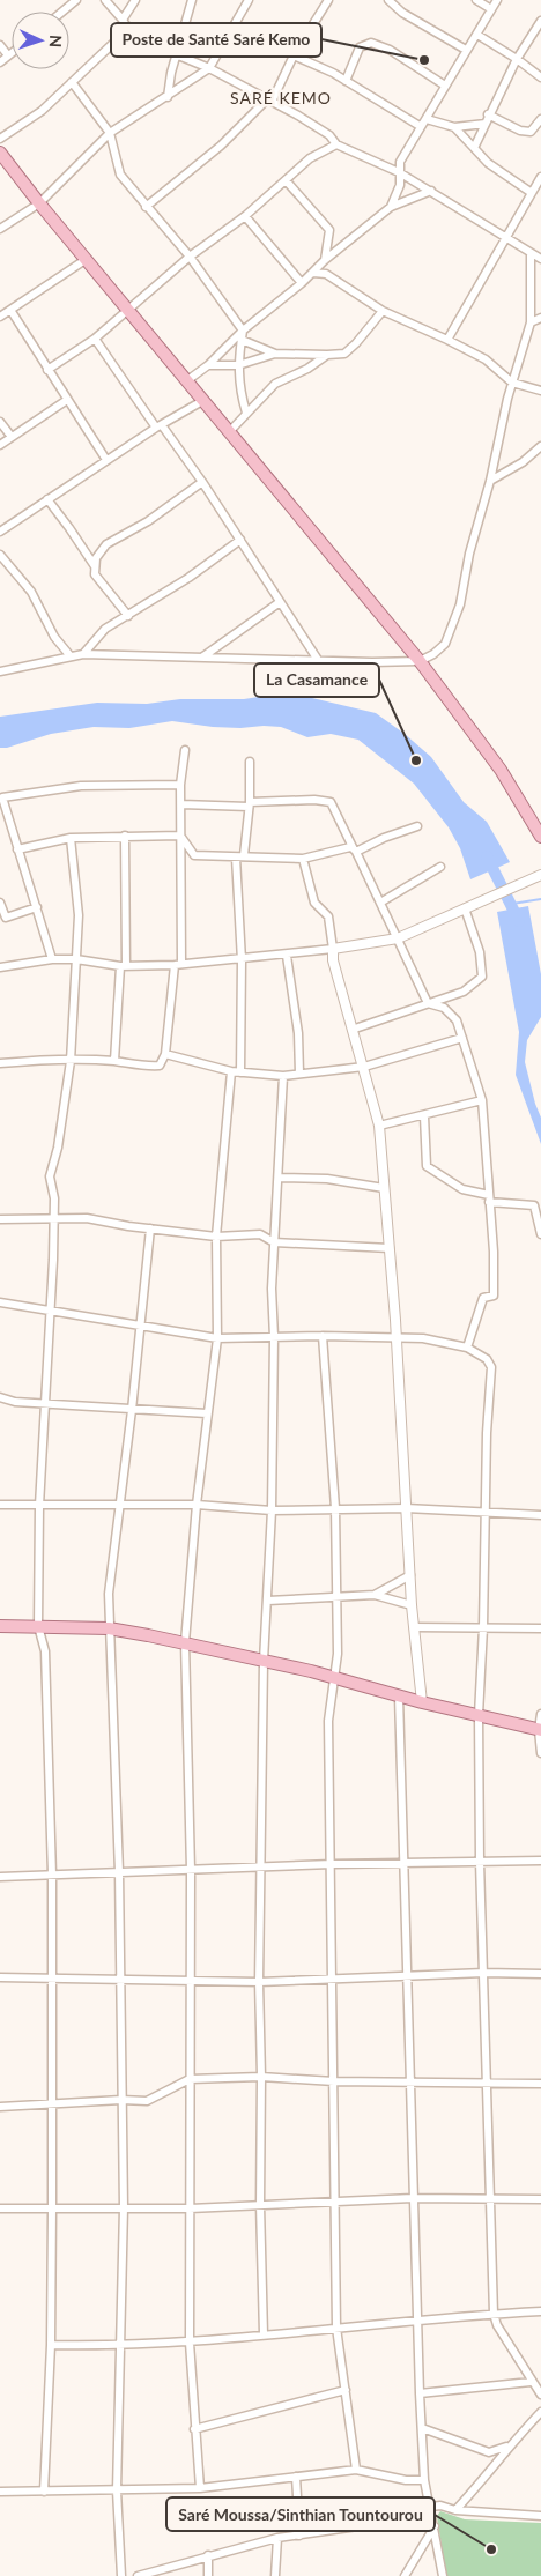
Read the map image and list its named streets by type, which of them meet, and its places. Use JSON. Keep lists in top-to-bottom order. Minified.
{"districts":["SARÉ KEMO"],"places":["Poste de Santé Saré Kemo","La Casamance","Saré Moussa/Sinthian Tountourou"],"north":"right"}
